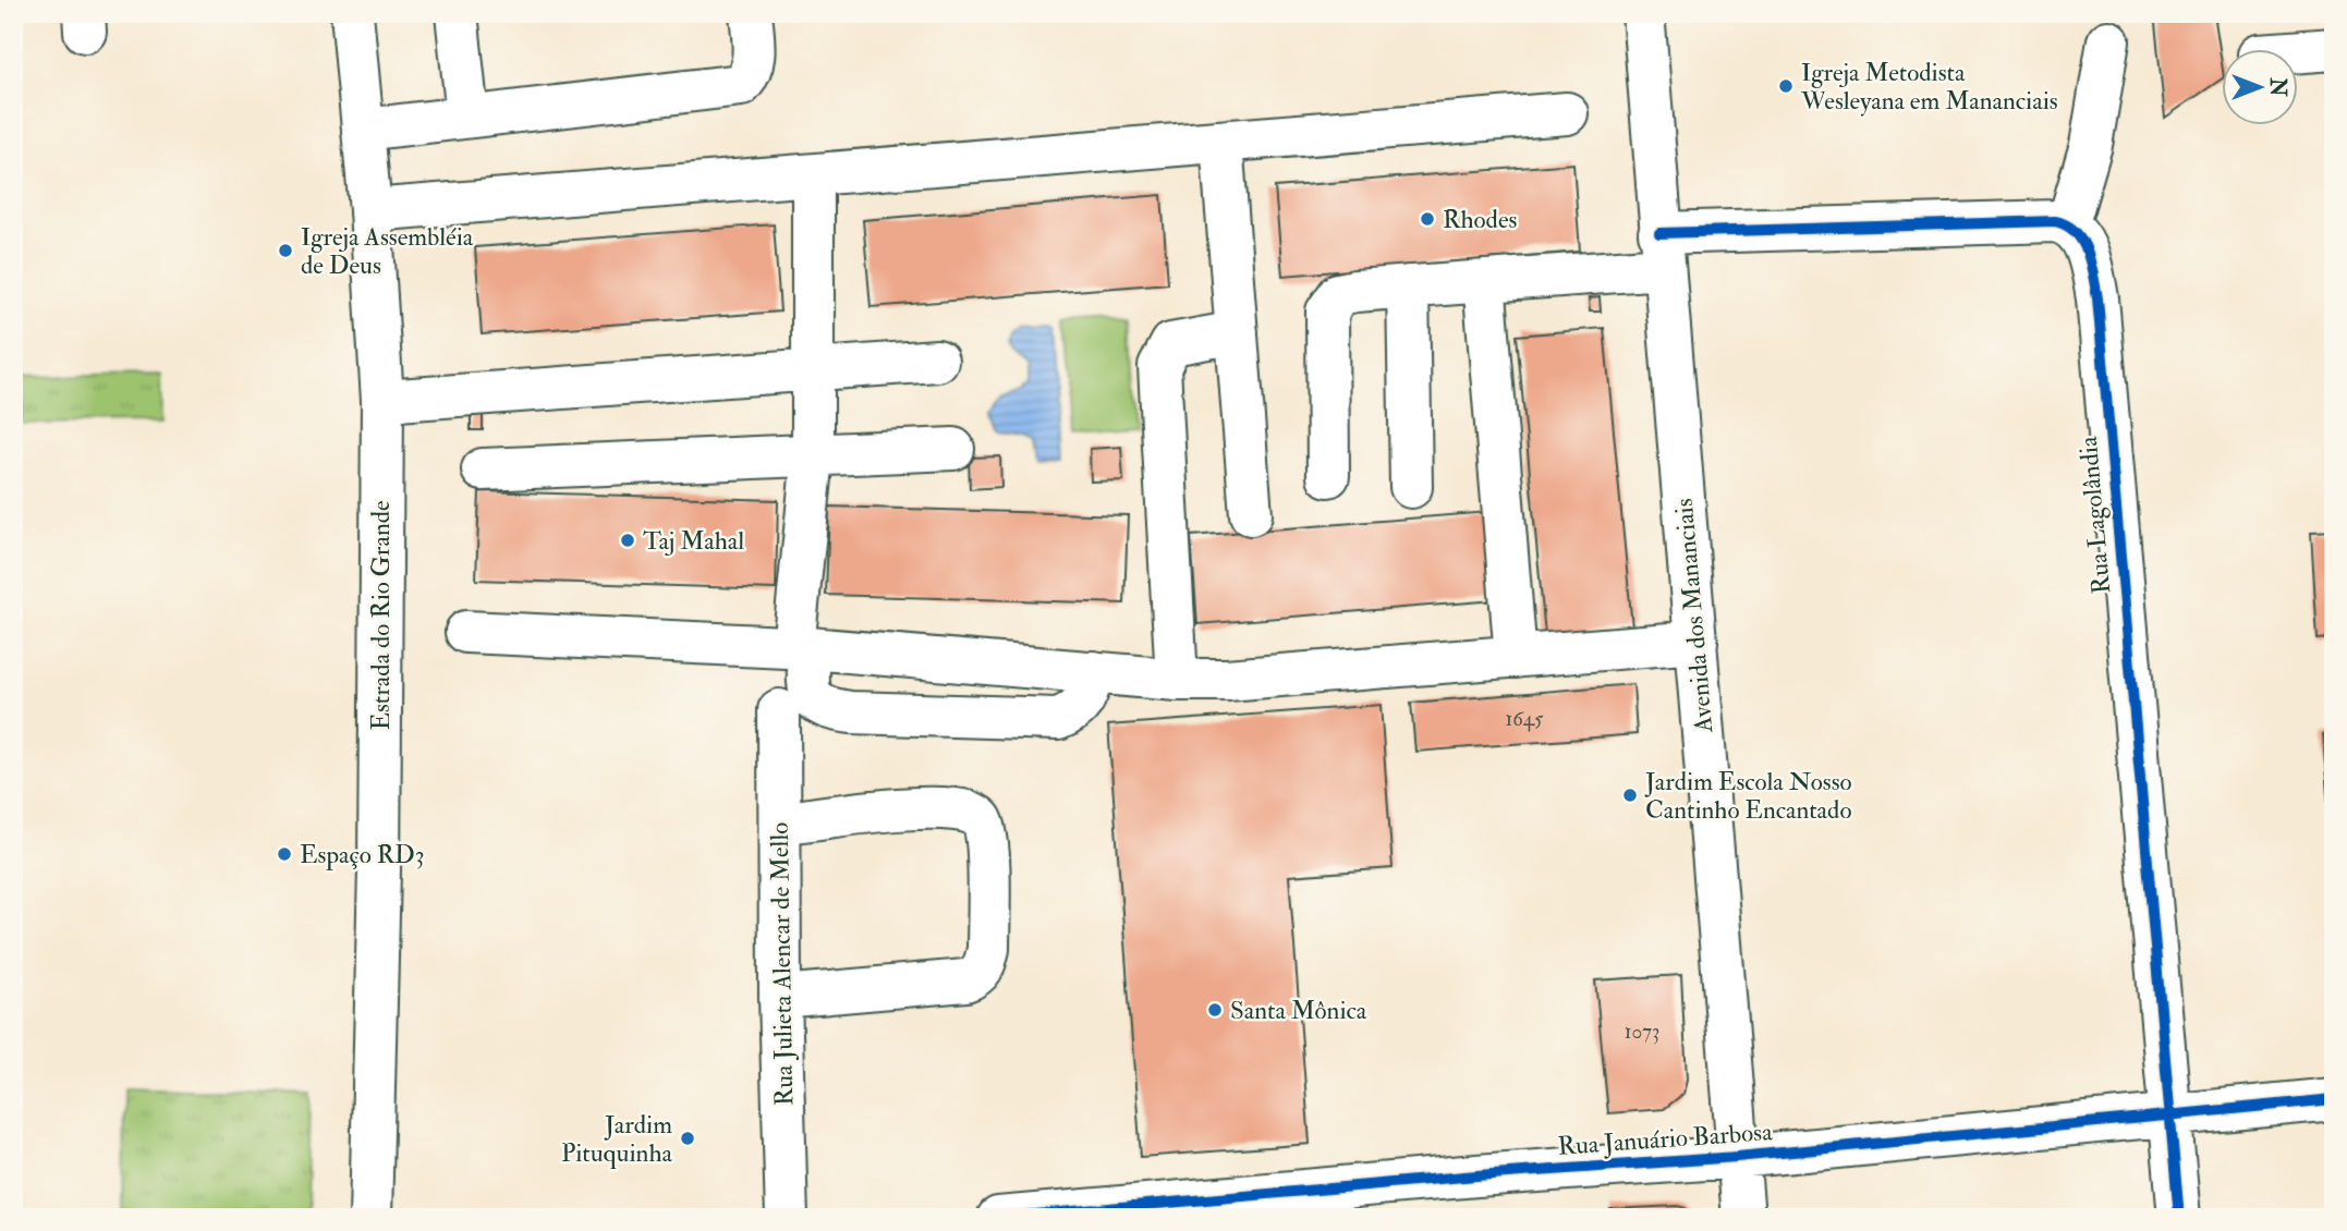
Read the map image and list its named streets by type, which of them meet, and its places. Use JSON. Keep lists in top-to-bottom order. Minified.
{"streets":{"street":["Rua Lagolândia","Estrada do Rio Grande","Avenida dos Mananciais","Rua Julieta Alencar de Mello","Rua Januário Barbosa"]},"crossings":[["Rua Lagolândia","Rua Januário Barbosa"],["Avenida dos Mananciais","Rua Januário Barbosa"]],"places":["Igreja Metodista Wesleyana em Mananciais","Rhodes","Igreja Assembléia de Deus","Taj Mahal","Jardim Escola Nosso Cantinho Encantado","Espaço RD3","Santa Mônica","Jardim Pituquinha"],"house_numbers":["1645","1073"],"north":"right"}
